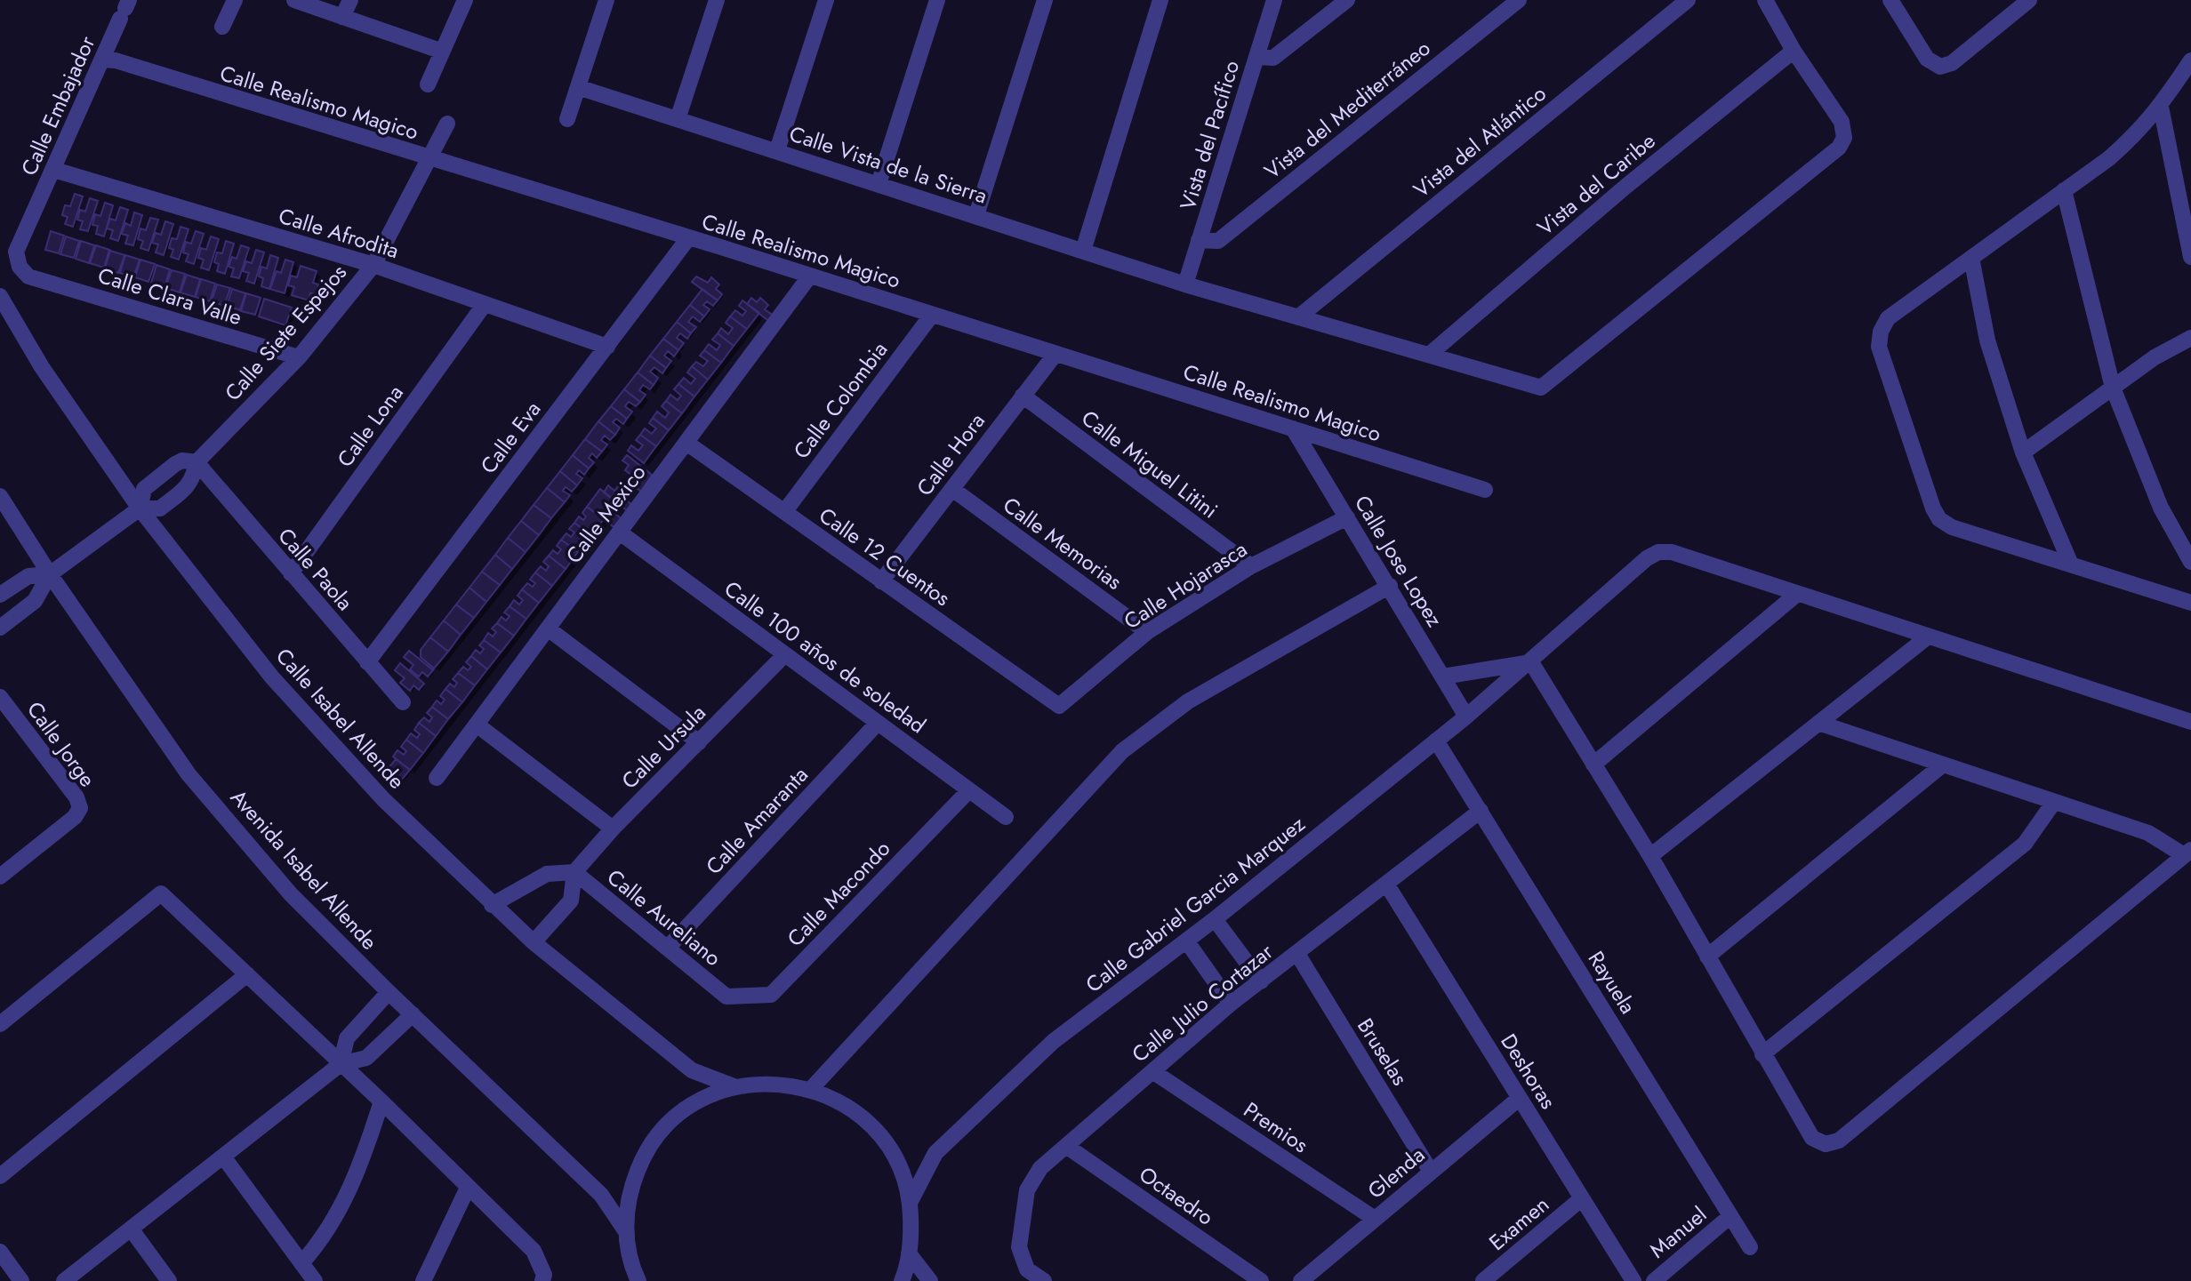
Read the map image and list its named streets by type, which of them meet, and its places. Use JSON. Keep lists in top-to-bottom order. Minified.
{"streets":{"street":["Calle Realismo Magico","Calle Embajador","Vista del Mediterráneo","Vista del Pacífico","Vista del Atlántico","Calle Vista de la Sierra","Vista del Caribe","Calle Afrodita","Calle Clara Valle","Calle Siete Espejos","Calle Colombia","Calle Lona","Calle Eva","Calle Hora","Calle Miguel Litini","Calle Mexico","Calle Memorias","Calle 12 Cuentos","Calle Jose Lopez","Calle Paola","Calle Hojarasca","Calle 100 años de soledad","Calle Isabel Allende","Calle Jorge","Calle Ursula","Calle Amaranta","Avenida Isabel Allende","Calle Macondo","Calle Gabriel Garcia Marquez","Calle Aureliano","Rayuela","Calle Julio Cortazar","Bruselas","Deshoras","Premios","Glenda","Octaedro","Examen","Manuel"]},"crossings":[["Calle Realismo Magico","Calle Embajador"],["Calle Realismo Magico","Calle Siete Espejos"],["Calle Realismo Magico","Calle Colombia"],["Calle Realismo Magico","Calle Eva"],["Calle Realismo Magico","Calle Hora"],["Calle Realismo Magico","Calle Mexico"],["Calle Realismo Magico","Calle Jose Lopez"],["Calle Embajador","Calle Afrodita"],["Calle Embajador","Calle Clara Valle"],["Vista del Mediterráneo","Vista del Pacífico"],["Vista del Pacífico","Calle Vista de la Sierra"],["Vista del Atlántico","Calle Vista de la Sierra"],["Calle Vista de la Sierra","Vista del Caribe"],["Calle Afrodita","Calle Siete Espejos"],["Calle Afrodita","Calle Lona"],["Calle Afrodita","Calle Eva"],["Calle Clara Valle","Calle Siete Espejos"],["Calle Siete Espejos","Calle Paola"],["Calle Siete Espejos","Calle Isabel Allende"],["Calle Siete Espejos","Avenida Isabel Allende"],["Calle Colombia","Calle 12 Cuentos"],["Calle Lona","Calle Paola"],["Calle Eva","Calle Paola"],["Calle Hora","Calle Miguel Litini"],["Calle Hora","Calle Memorias"],["Calle Hora","Calle 12 Cuentos"],["Calle Miguel Litini","Calle Hojarasca"],["Calle Mexico","Calle 12 Cuentos"],["Calle Mexico","Calle 100 años de soledad"],["Calle Memorias","Calle Hojarasca"],["Calle 12 Cuentos","Calle Hojarasca"],["Calle Jose Lopez","Calle Hojarasca"],["Calle Jose Lopez","Calle Gabriel Garcia Marquez"],["Calle 100 años de soledad","Calle Ursula"],["Calle 100 años de soledad","Calle Amaranta"],["Calle 100 años de soledad","Calle Macondo"],["Calle Ursula","Calle Aureliano"],["Calle Amaranta","Calle Aureliano"],["Calle Macondo","Calle Aureliano"],["Calle Gabriel Garcia Marquez","Rayuela"],["Rayuela","Calle Julio Cortazar"],["Rayuela","Manuel"],["Calle Julio Cortazar","Bruselas"],["Calle Julio Cortazar","Deshoras"],["Calle Julio Cortazar","Premios"],["Calle Julio Cortazar","Octaedro"],["Bruselas","Glenda"],["Deshoras","Glenda"],["Deshoras","Examen"],["Premios","Glenda"]]}
